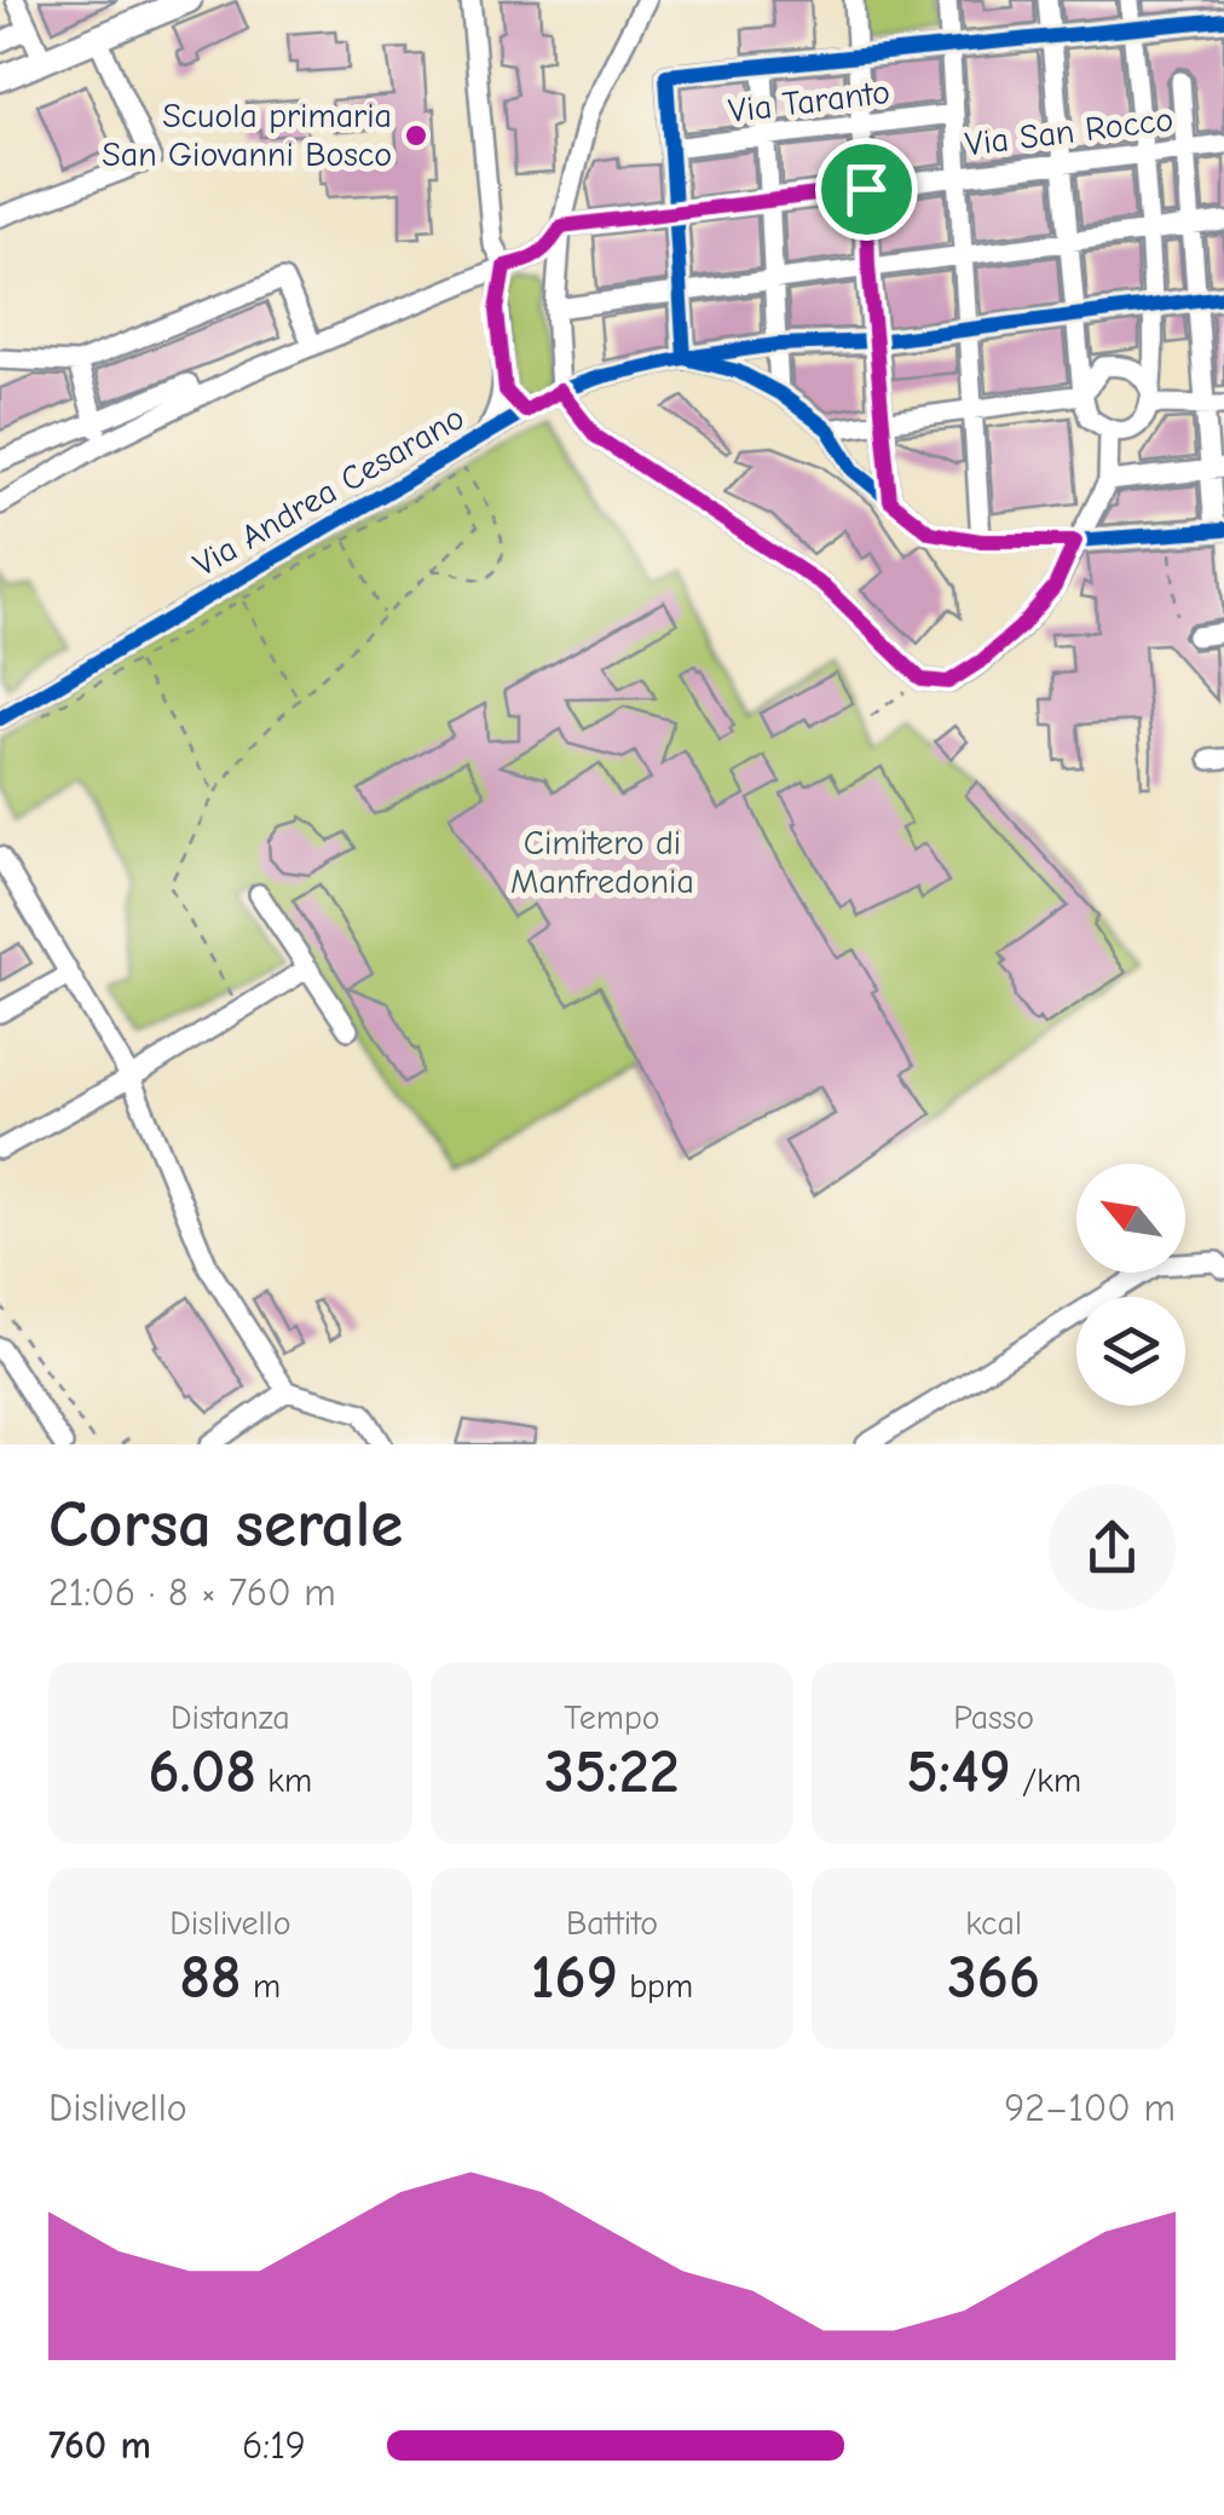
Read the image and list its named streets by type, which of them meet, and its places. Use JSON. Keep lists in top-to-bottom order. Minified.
{"streets":{"street":["Via Taranto","Via San Rocco","Via Andrea Cesarano"]},"parks":["Cimitero di Manfredonia"],"places":["Scuola primaria San Giovanni Bosco"],"north":"top left","page":{"heading":["Corsa serale","21:06 · 8 × 760 m"],"stats":[["Distanza","6.08 km"],["Tempo","35:22"],["Passo","5:49 /km"],["Dislivello","88 m"],["Battito","169 bpm"],["kcal","366"]],"chart":["Dislivello","92–100 m"],"list":[{"name":"760 m","note":"6:19"}]}}
